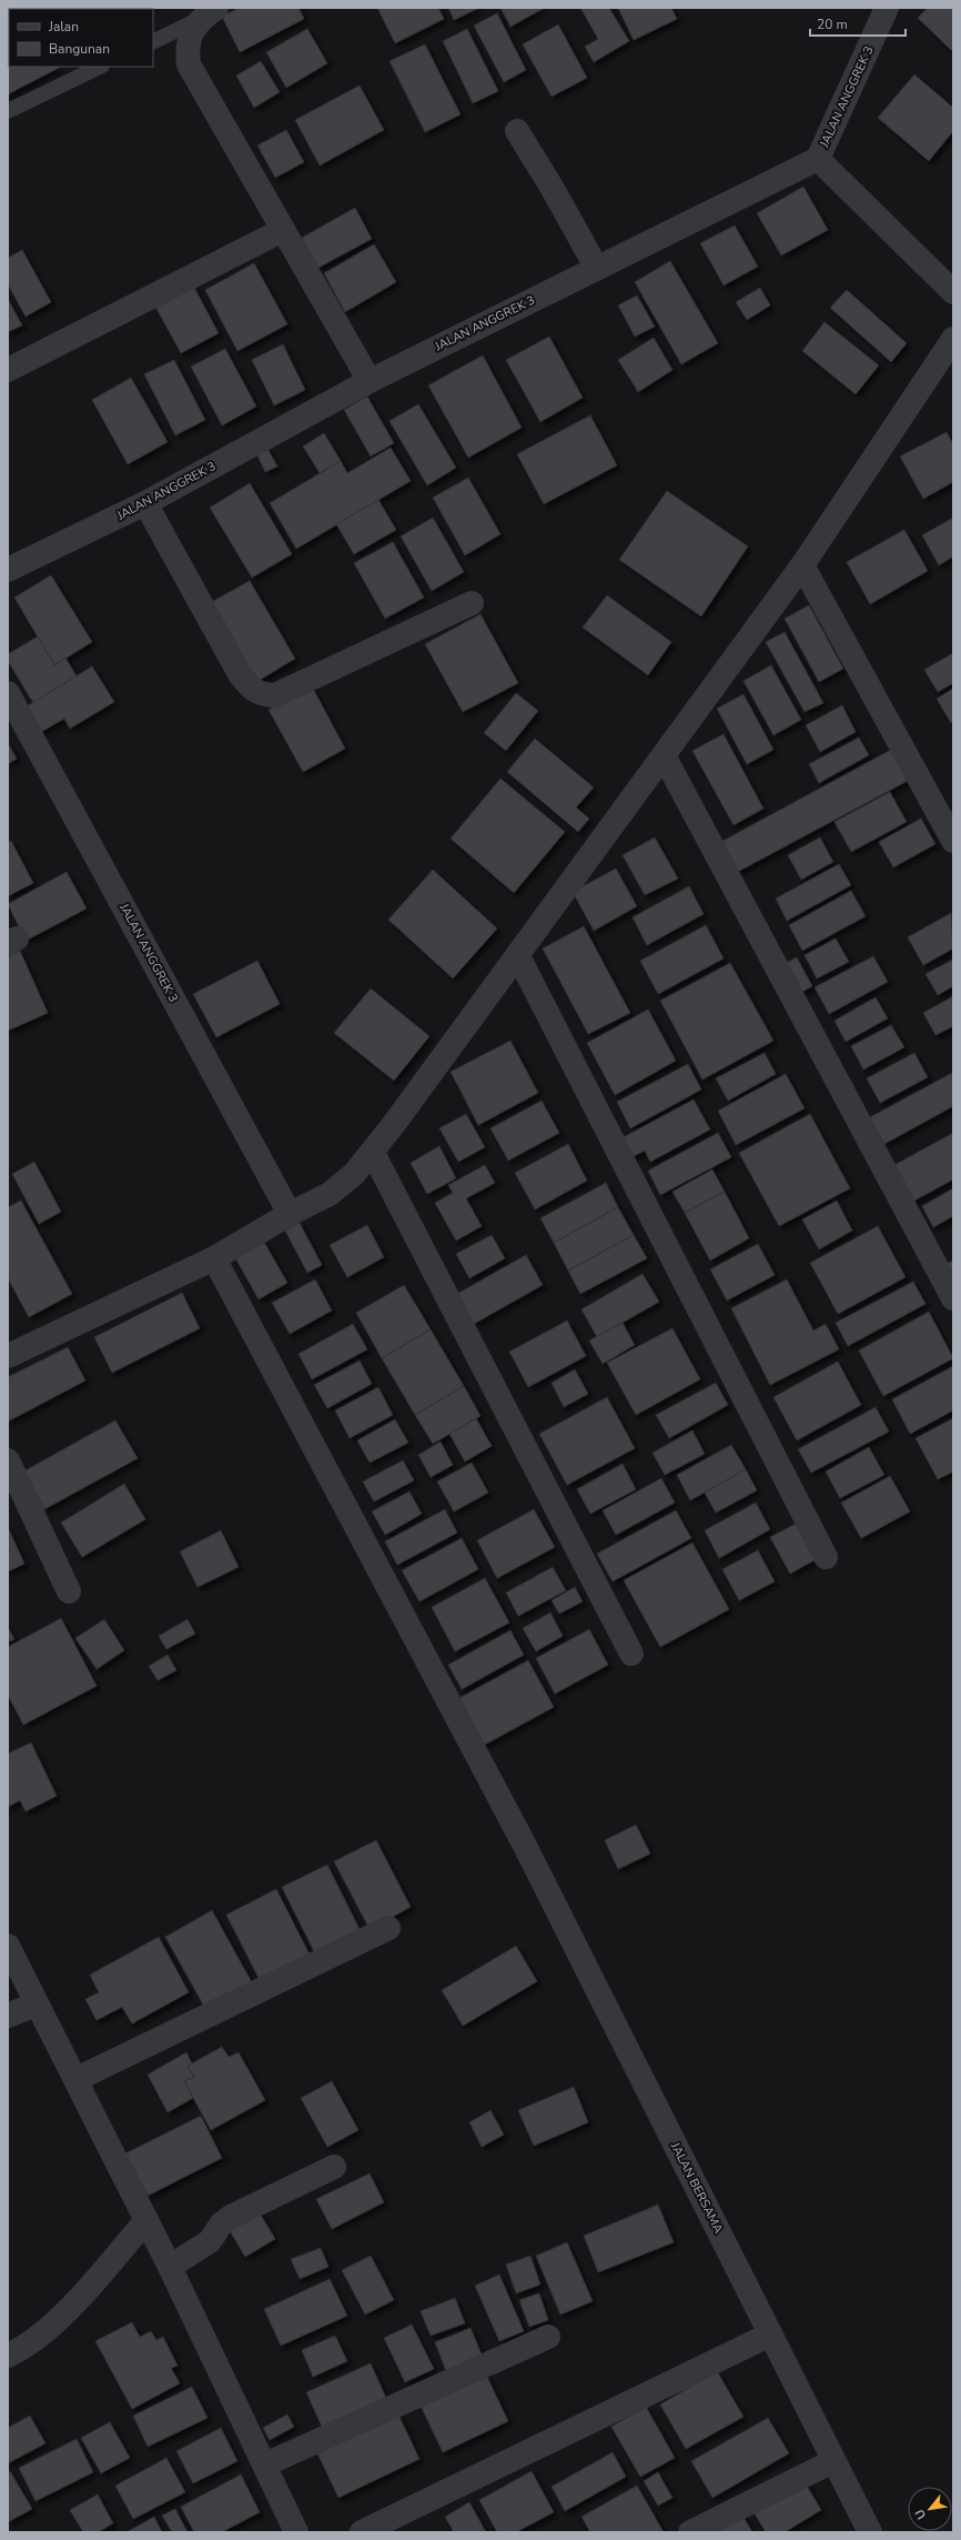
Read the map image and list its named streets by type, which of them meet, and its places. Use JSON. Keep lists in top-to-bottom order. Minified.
{"streets":{"street":["JALAN ANGGREK 3","JALAN BERSAMA"]},"legend":["Jalan","Bangunan"],"scale_bar":"20 m","north":"bottom left"}
